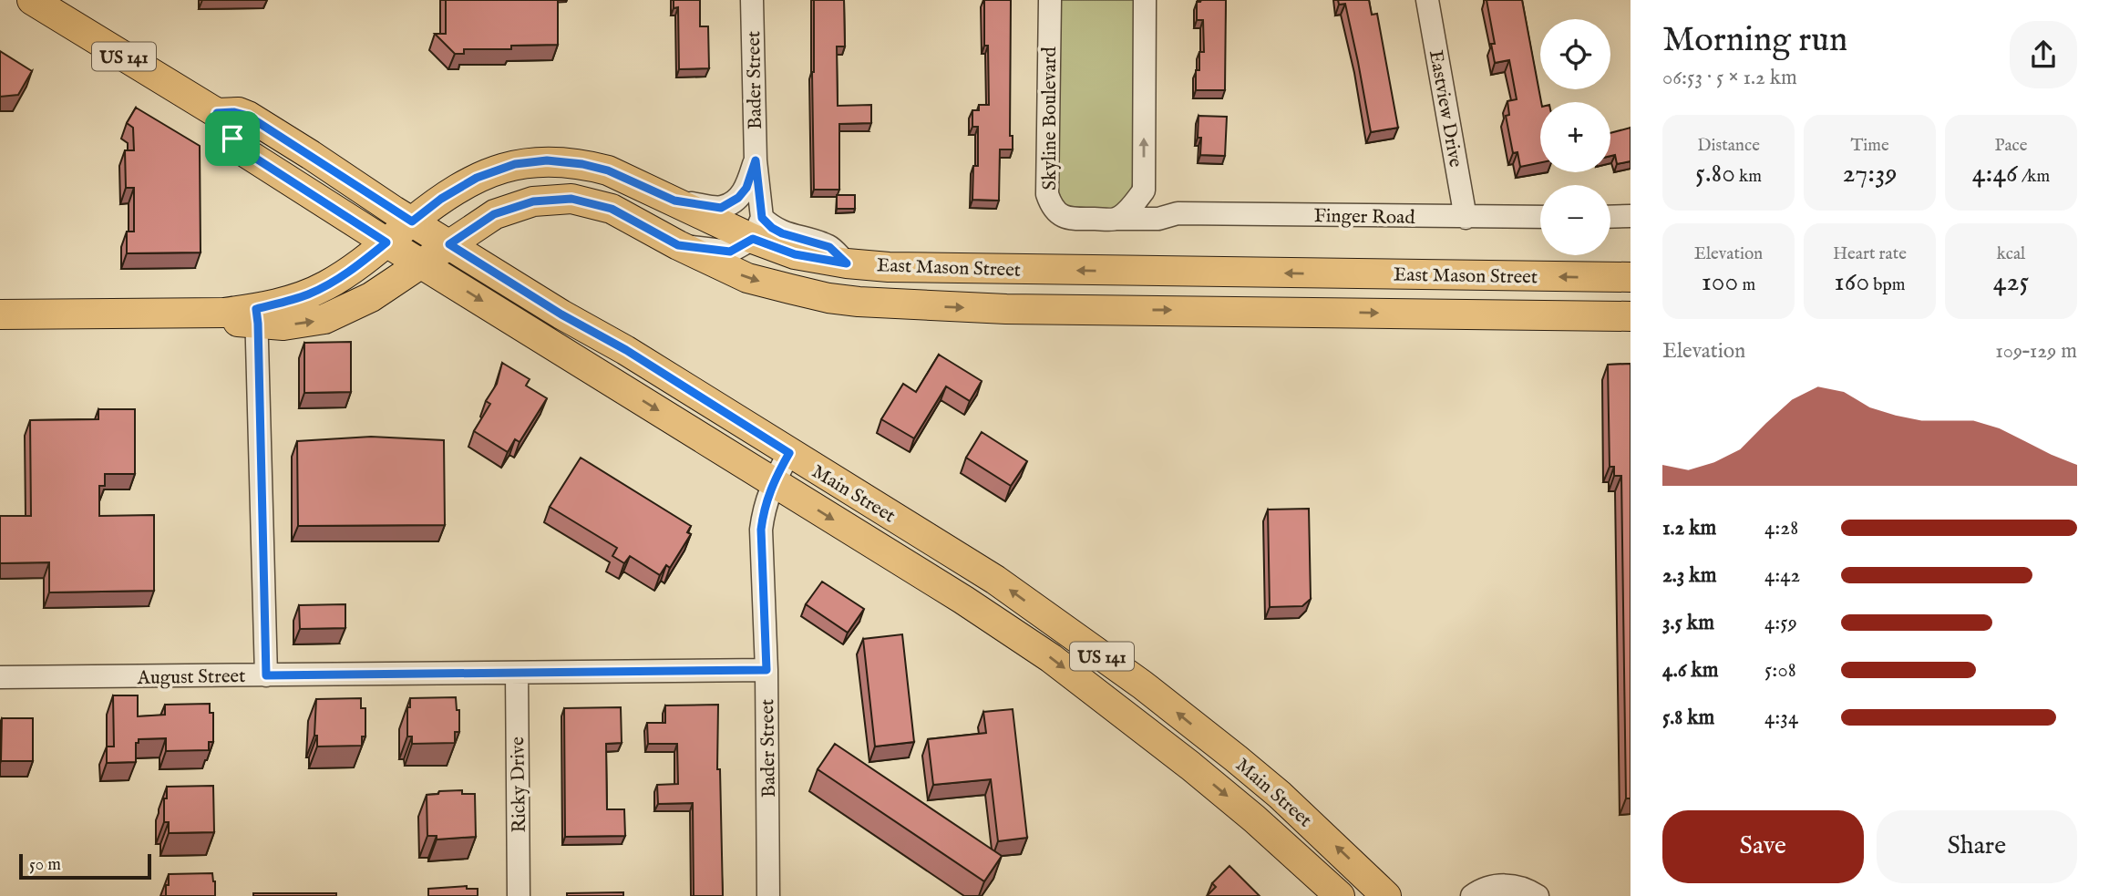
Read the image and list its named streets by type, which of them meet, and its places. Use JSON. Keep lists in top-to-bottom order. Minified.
{"streets":{"main road":["US 141","East Mason Street","Main Street"],"street":["Bader Street","Eastview Drive","Skyline Boulevard","Finger Road","August Street","Ricky Drive"]},"crossings":[["Bader Street","East Mason Street"],["Bader Street","Main Street"],["Bader Street","August Street"],["Eastview Drive","Finger Road"],["Skyline Boulevard","Finger Road"],["East Mason Street","Main Street"],["August Street","Ricky Drive"]],"scale_bar":"50 m","page":{"heading":["Morning run","06:53 · 5 × 1.2 km"],"map_buttons":["+","−"],"stats":[["Distance","5.80 km"],["Time","27:39"],["Pace","4:46 /km"],["Elevation","100 m"],["Heart rate","160 bpm"],["kcal","425"]],"chart":["Elevation","109–129 m"],"list":[{"name":"1.2 km","note":"4:28"},{"name":"2.3 km","note":"4:42"},{"name":"3.5 km","note":"4:59"},{"name":"4.6 km","note":"5:08"},{"name":"5.8 km","note":"4:34"}],"buttons":["Save","Share"],"scale":"50 m"}}
